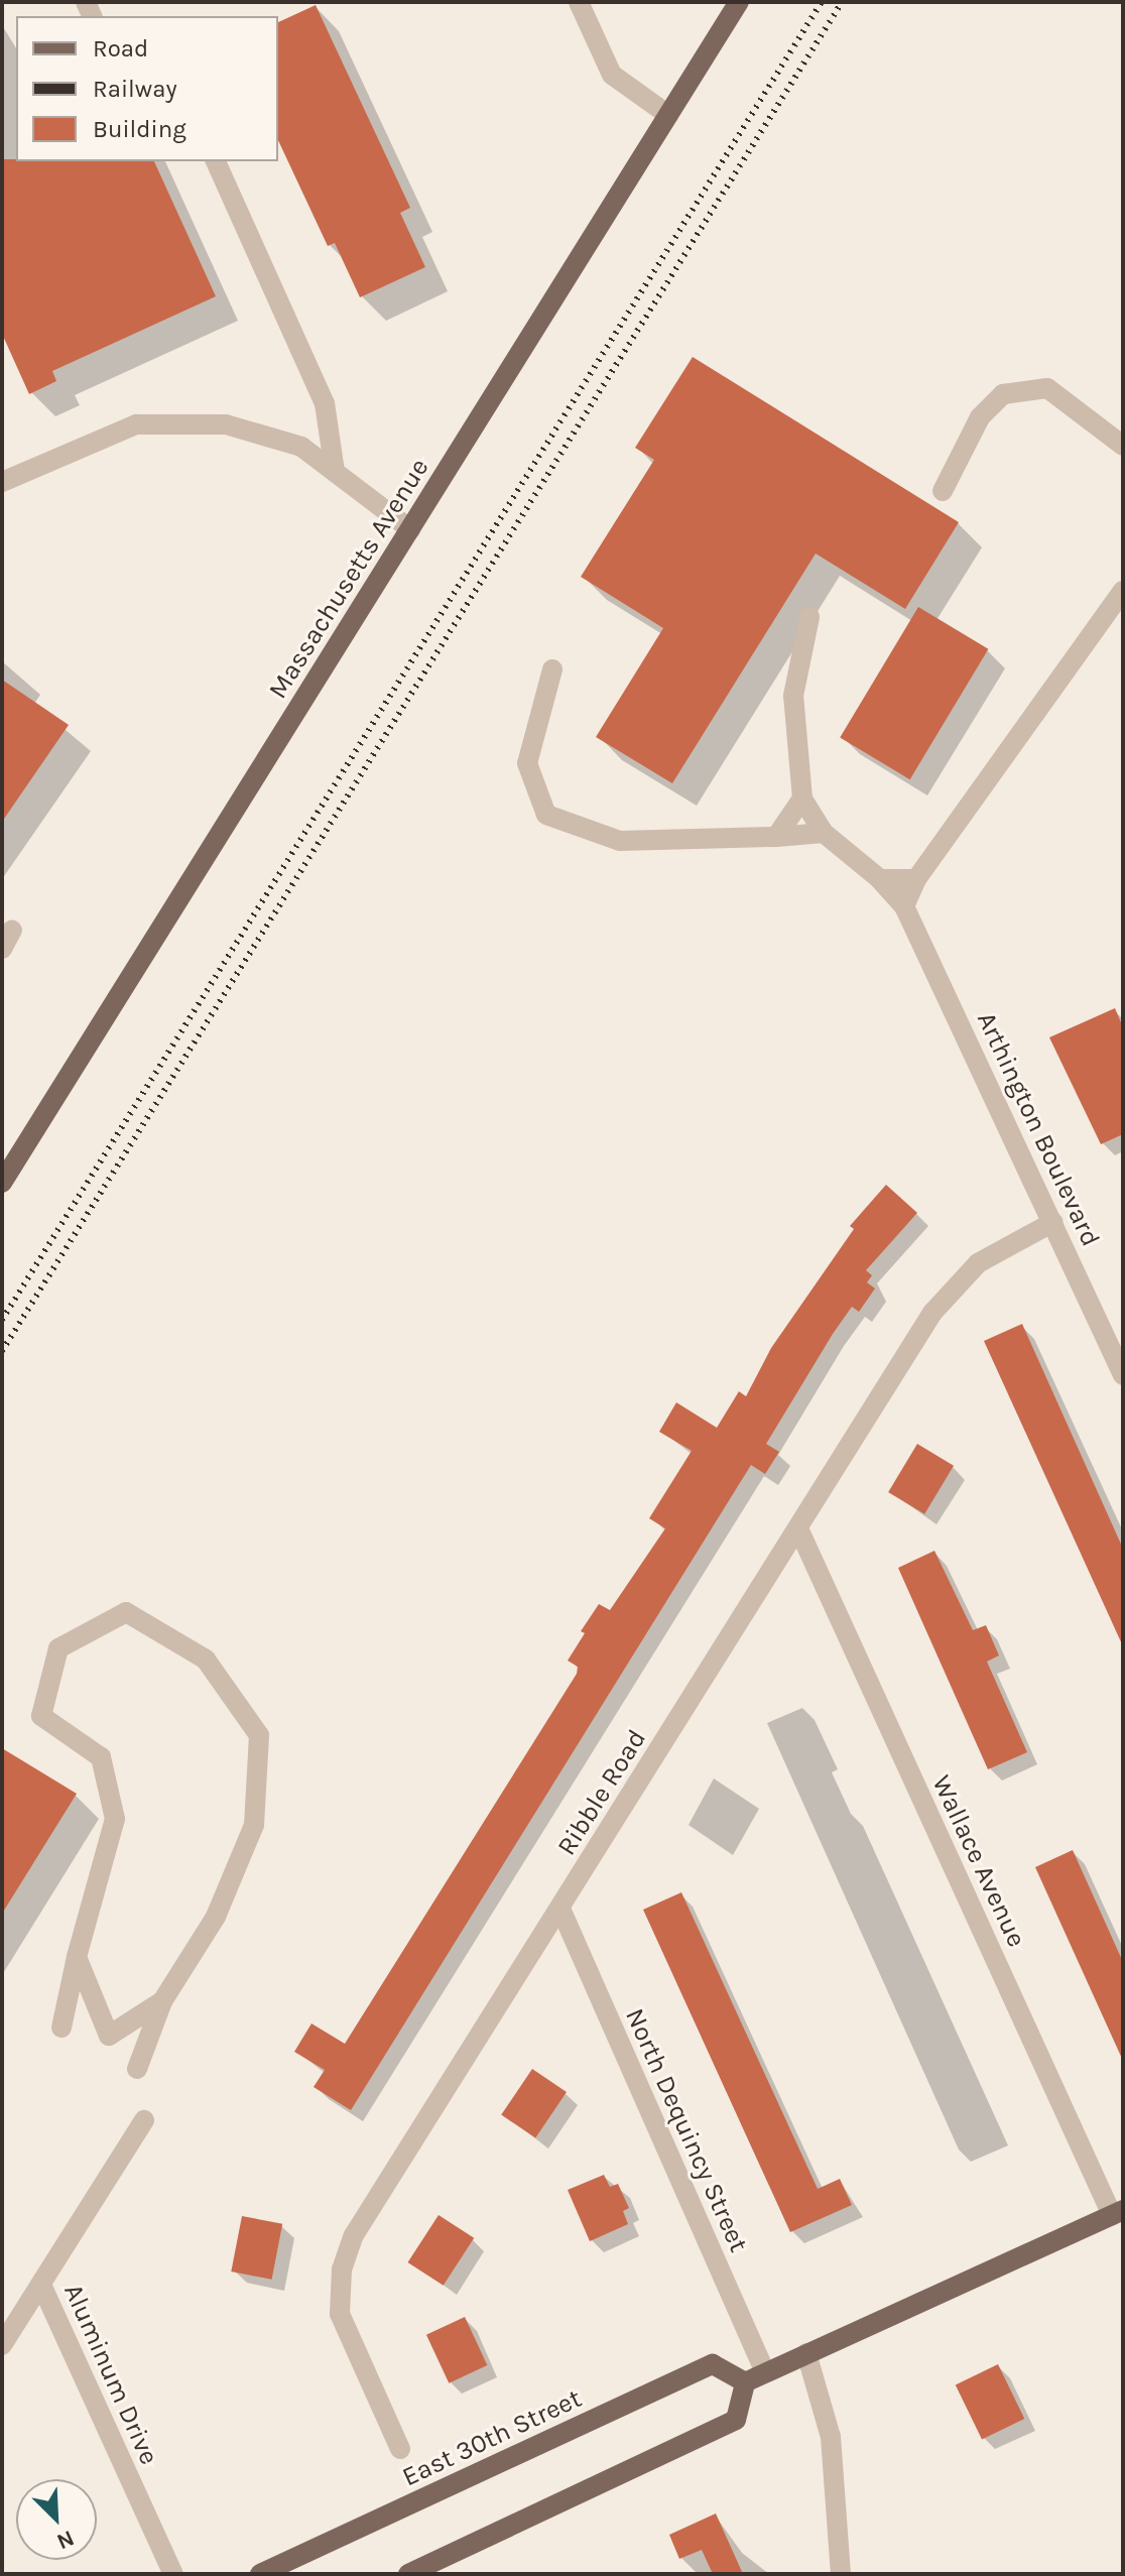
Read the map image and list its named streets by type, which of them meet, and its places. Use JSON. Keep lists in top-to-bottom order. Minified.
{"streets":{"main road":["Massachusetts Avenue","East 30th Street"],"street":["Arthington Boulevard","Ribble Road","Wallace Avenue","North Dequincy Street","Aluminum Drive"]},"crossings":[["Arthington Boulevard","Ribble Road"],["Ribble Road","Wallace Avenue"],["Ribble Road","North Dequincy Street"]],"legend":["Road","Railway","Building"],"north":"bottom right"}
